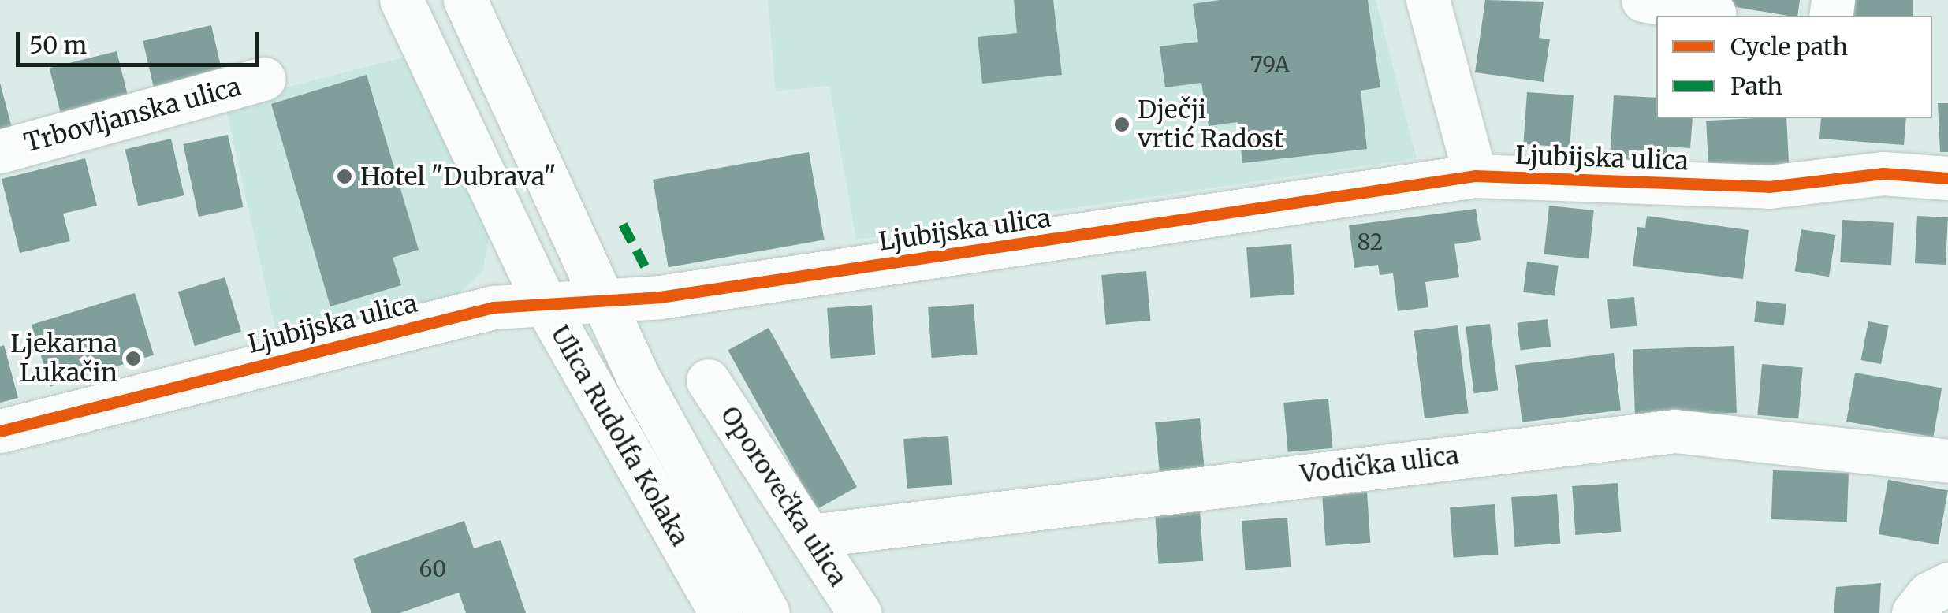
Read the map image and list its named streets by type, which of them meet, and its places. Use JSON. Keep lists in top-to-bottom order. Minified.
{"streets":{"street":["Trbovljanska ulica","Ljubijska ulica","Ulica Rudolfa Kolaka","Vodička ulica","Oporovečka ulica"]},"crossings":[["Ljubijska ulica","Ulica Rudolfa Kolaka"],["Vodička ulica","Oporovečka ulica"]],"places":["Dječji vrtić Radost","Hotel \"Dubrava\"","Ljekarna Lukačin"],"house_numbers":["79A","82","60"],"legend":["Cycle path","Path"],"scale_bar":"50 m"}
